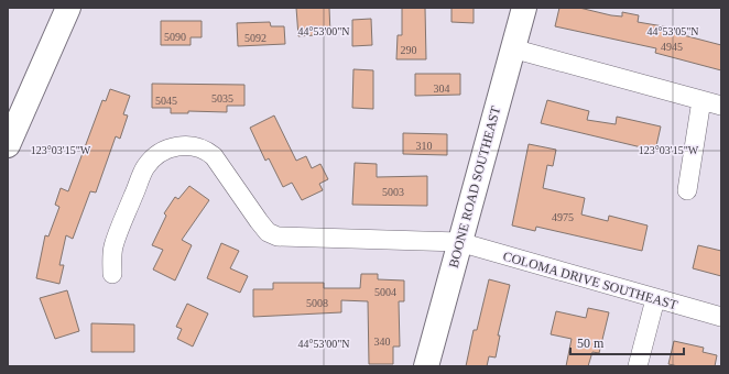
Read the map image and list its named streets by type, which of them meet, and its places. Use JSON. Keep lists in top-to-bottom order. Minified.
{"streets":{"street":["BOONE ROAD SOUTHEAST","COLOMA DRIVE SOUTHEAST"]},"crossings":[["BOONE ROAD SOUTHEAST","COLOMA DRIVE SOUTHEAST"]],"house_numbers":["5090","5092","4945","290","304","5035","5045","310","5003","4975","5004","5008","340"],"scale_bar":"50 m","coordinates":["44°53'00\"N","44°53'05\"N","123°03'15\"W"]}
